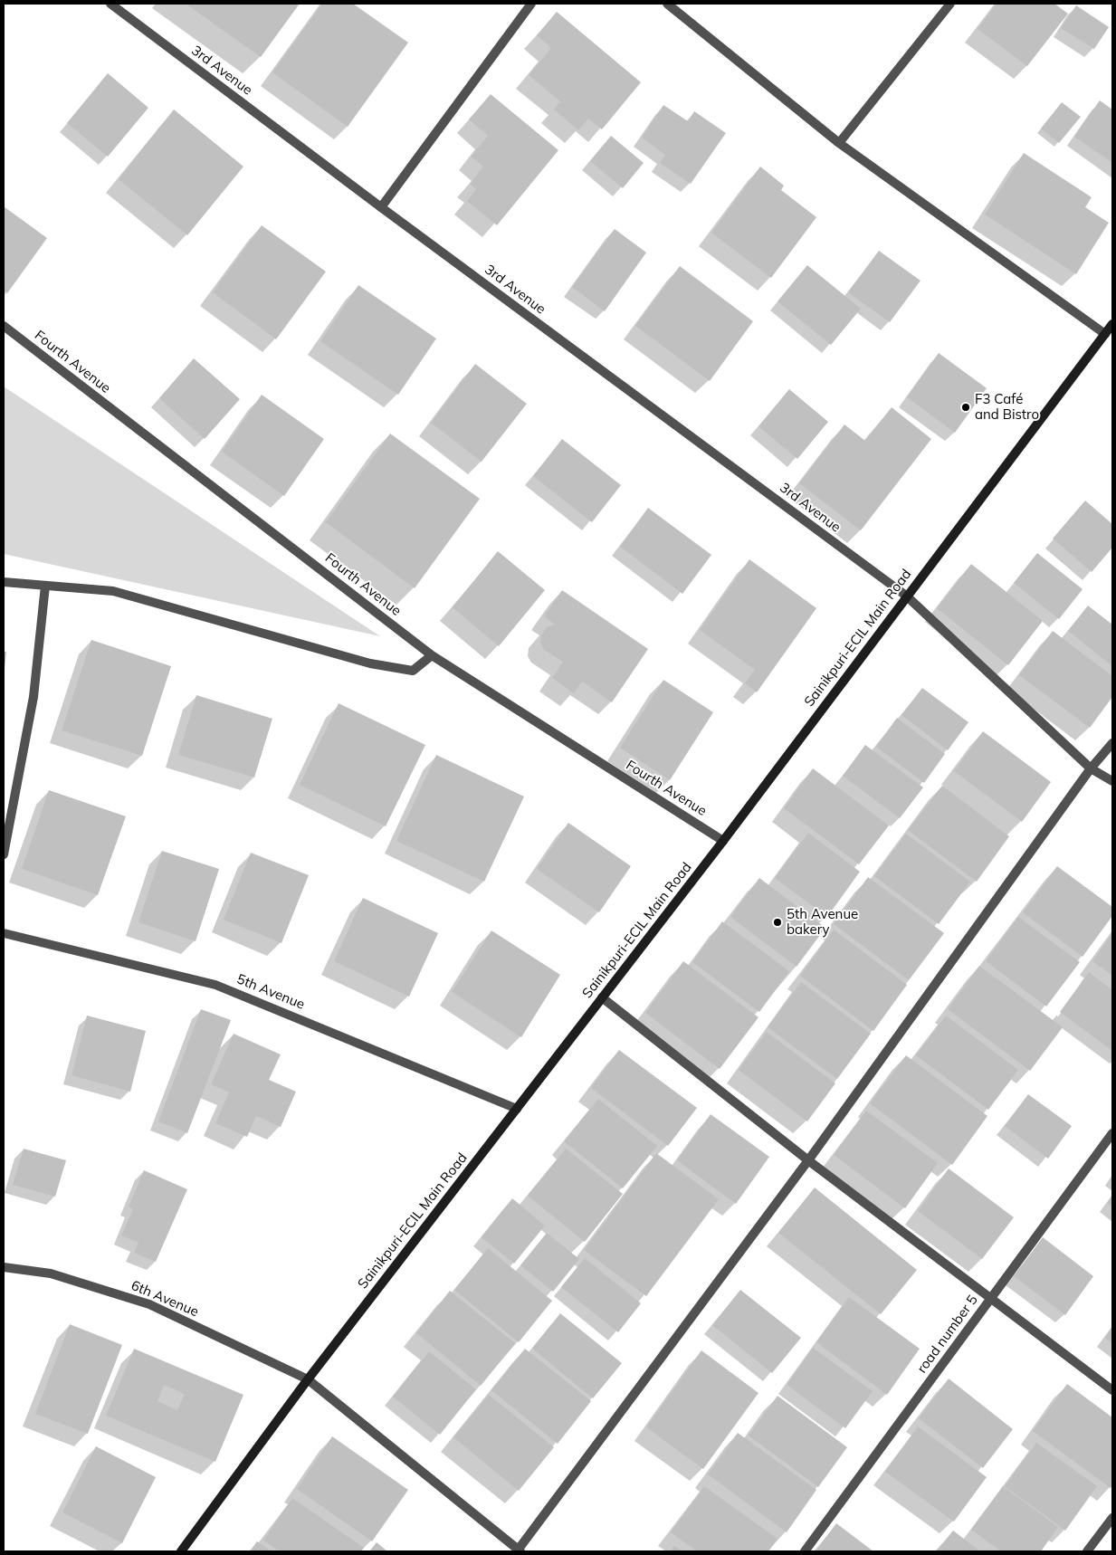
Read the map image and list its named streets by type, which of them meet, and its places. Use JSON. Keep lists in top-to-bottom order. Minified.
{"streets":{"main road":["Sainikpuri-ECIL Main Road"],"street":["3rd Avenue","Fourth Avenue","5th Avenue","6th Avenue","road number 5"]},"crossings":[["3rd Avenue","Sainikpuri-ECIL Main Road"],["Fourth Avenue","Sainikpuri-ECIL Main Road"],["Sainikpuri-ECIL Main Road","5th Avenue"],["Sainikpuri-ECIL Main Road","6th Avenue"]],"places":["F3 Café and Bistro","5th Avenue bakery"]}
